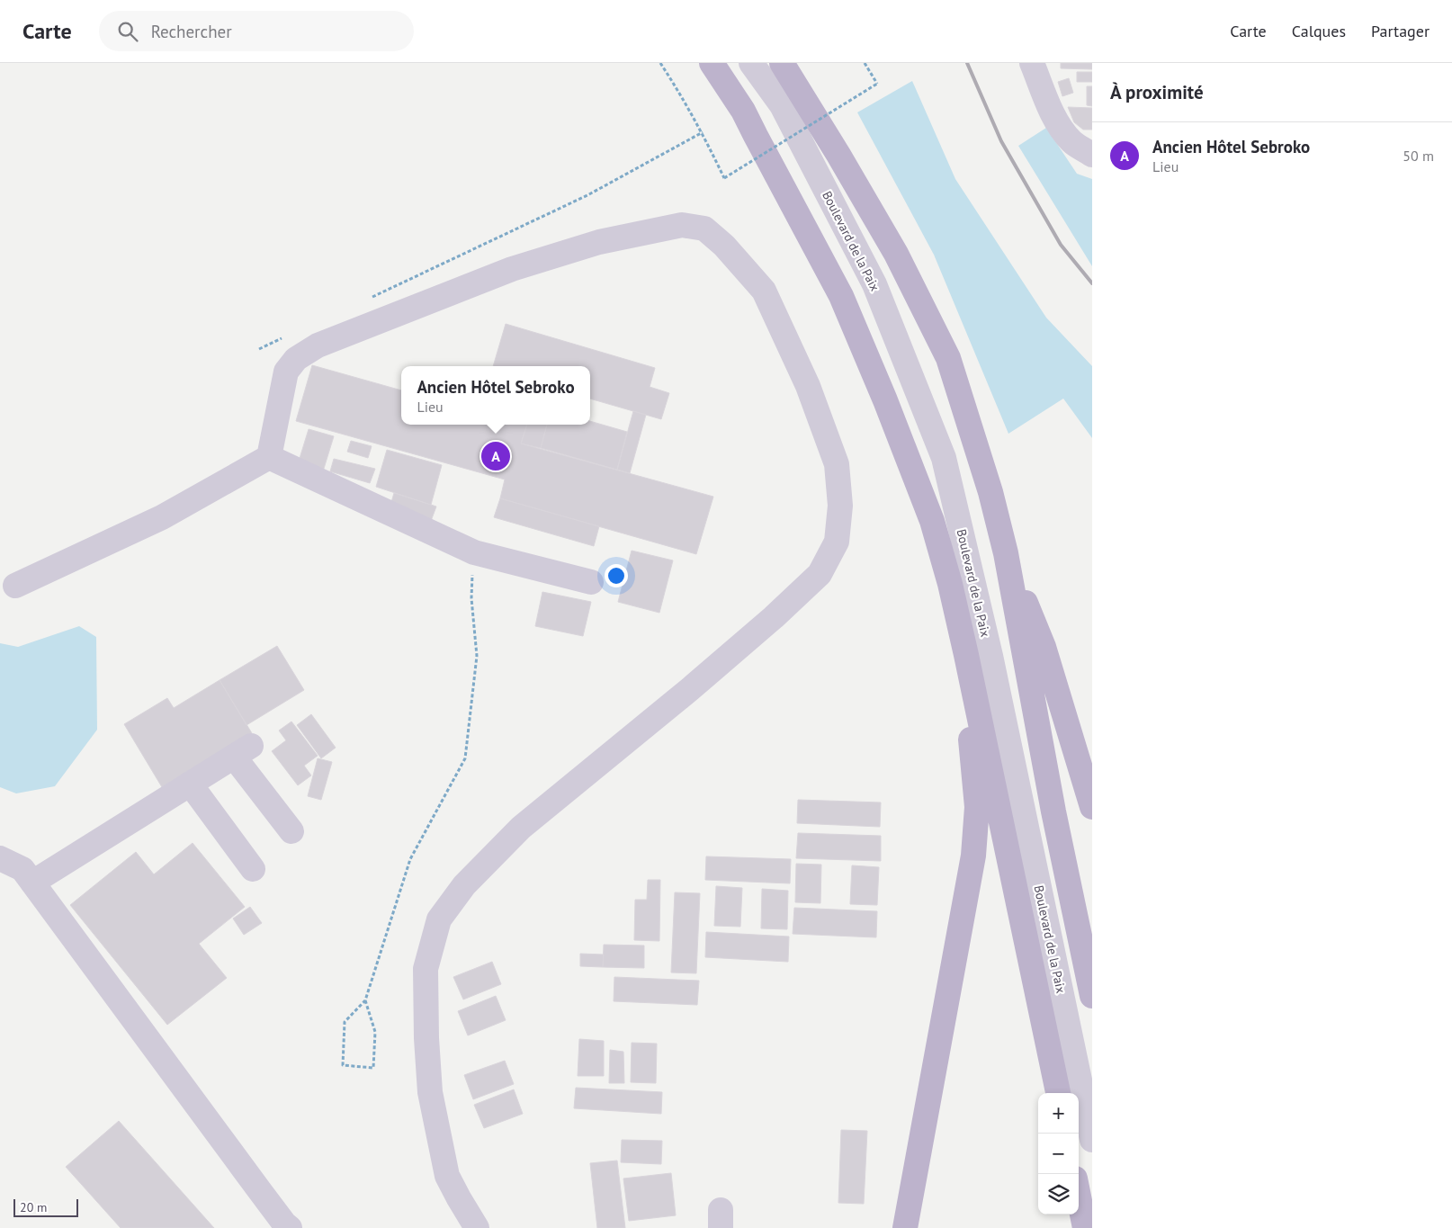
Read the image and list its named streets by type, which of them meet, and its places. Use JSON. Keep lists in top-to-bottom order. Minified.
{"streets":{"main road":["Boulevard de la Paix"]},"scale_bar":"20 m","page":{"header":"Carte","search":"Rechercher","nav":["Carte","Calques","Partager"],"heading":"À proximité","list":[{"mark":"A","name":"Ancien Hôtel Sebroko","note":"Lieu","value":"50 m"}],"popup":["Ancien Hôtel Sebroko","Lieu"],"pins":"A","map_buttons":["+","−"],"scale":"20 m"}}
